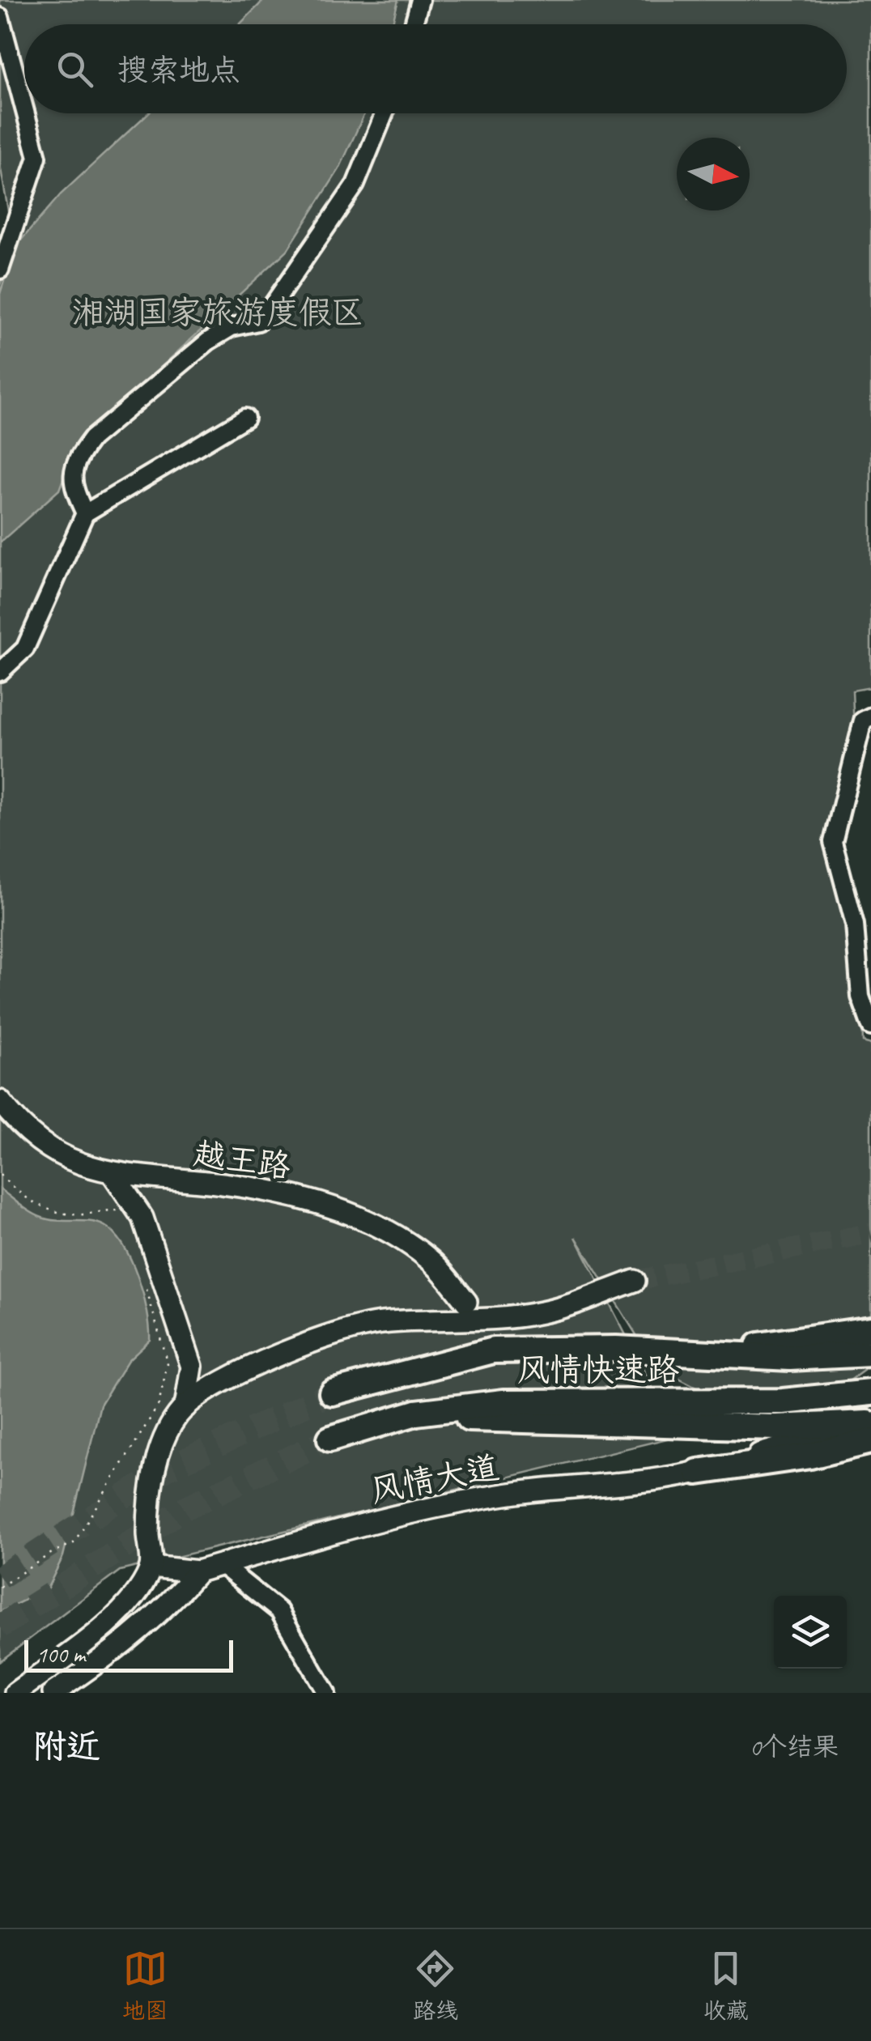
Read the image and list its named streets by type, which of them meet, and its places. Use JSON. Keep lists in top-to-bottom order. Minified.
{"streets":{"highway":["风情快速路"],"main road":["越王路","风情大道"]},"parks":["湘湖国家旅游度假区"],"scale_bar":"100 m","north":"right","page":{"search":"搜索地点","scale":"100 m","heading":["附近","0个结果"],"nav":["地图","路线","收藏"]}}
